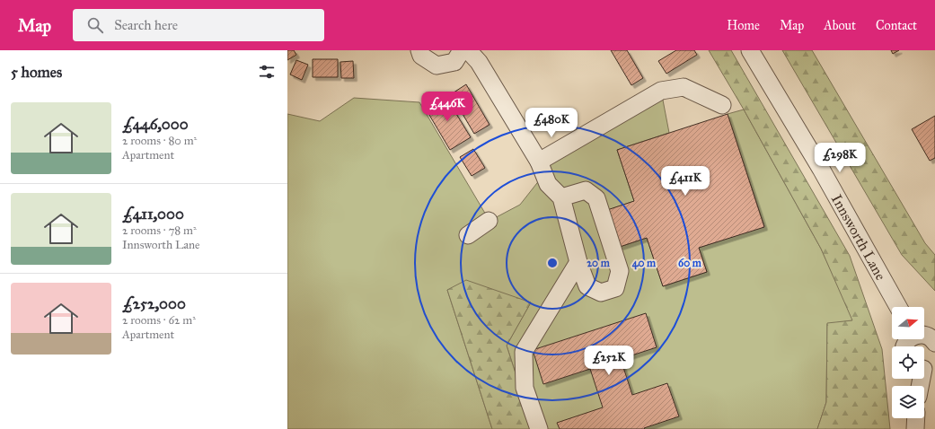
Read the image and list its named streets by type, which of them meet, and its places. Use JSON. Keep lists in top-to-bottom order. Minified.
{"streets":{"street":["Innsworth Lane"]},"north":"right","page":{"header":"Map","search":"Search here","nav":["Home","Map","About","Contact"],"heading":"5 homes","price":["£446K","£480K","£298K","£411K","£252K"],"list":[{"name":"£446,000","note":"2 rooms · 80 m² · Apartment"},{"name":"£411,000","note":"2 rooms · 78 m² · Innsworth Lane"},{"name":"£252,000","note":"2 rooms · 62 m² · Apartment"}]},"rings":["20 m","40 m","60 m"]}
